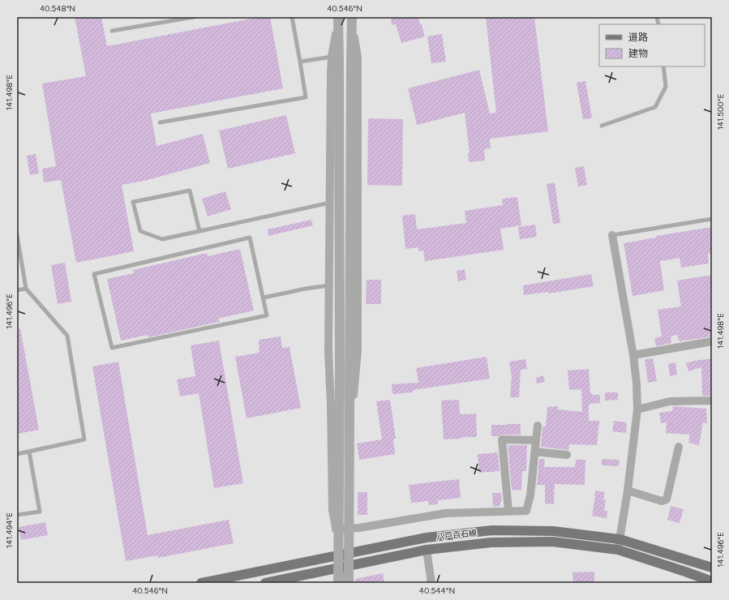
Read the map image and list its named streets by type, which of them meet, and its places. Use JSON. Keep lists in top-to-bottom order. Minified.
{"streets":{"main road":["八戸百石線"]},"legend":["道路","建物"],"coordinates":["40.548°N","40.546°N","141.498°E","141.500°E","141.496°E","141.494°E","40.544°N"]}
